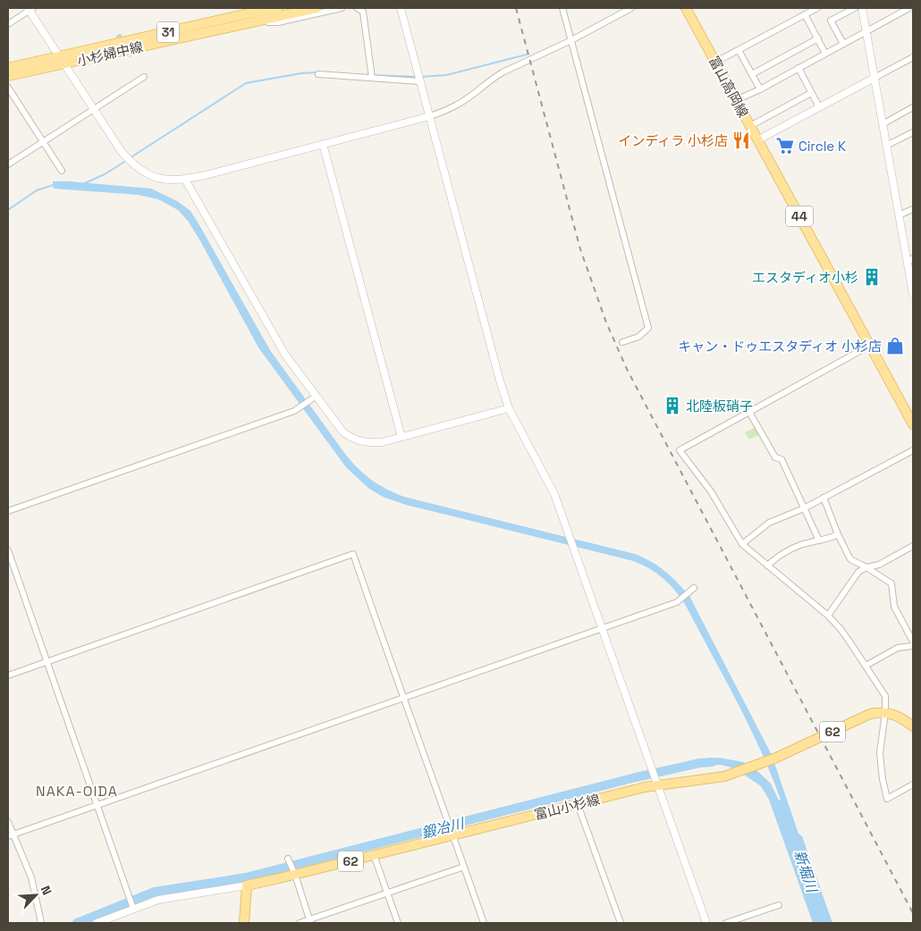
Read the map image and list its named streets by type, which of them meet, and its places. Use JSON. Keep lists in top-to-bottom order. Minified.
{"streets":{"main road":["31","小杉婦中線","富山高岡線","44","62","富山小杉線"]},"districts":["NAKA-OIDA"],"water":["鍛冶川","新堀川"],"places":{"restaurant":["インディラ 小杉店"],"supermarket":["Circle K"],"building":["エスタディオ小杉","北陸板硝子"],"shop":["キャン・ドゥエスタディオ 小杉店"]},"north":"top right"}
